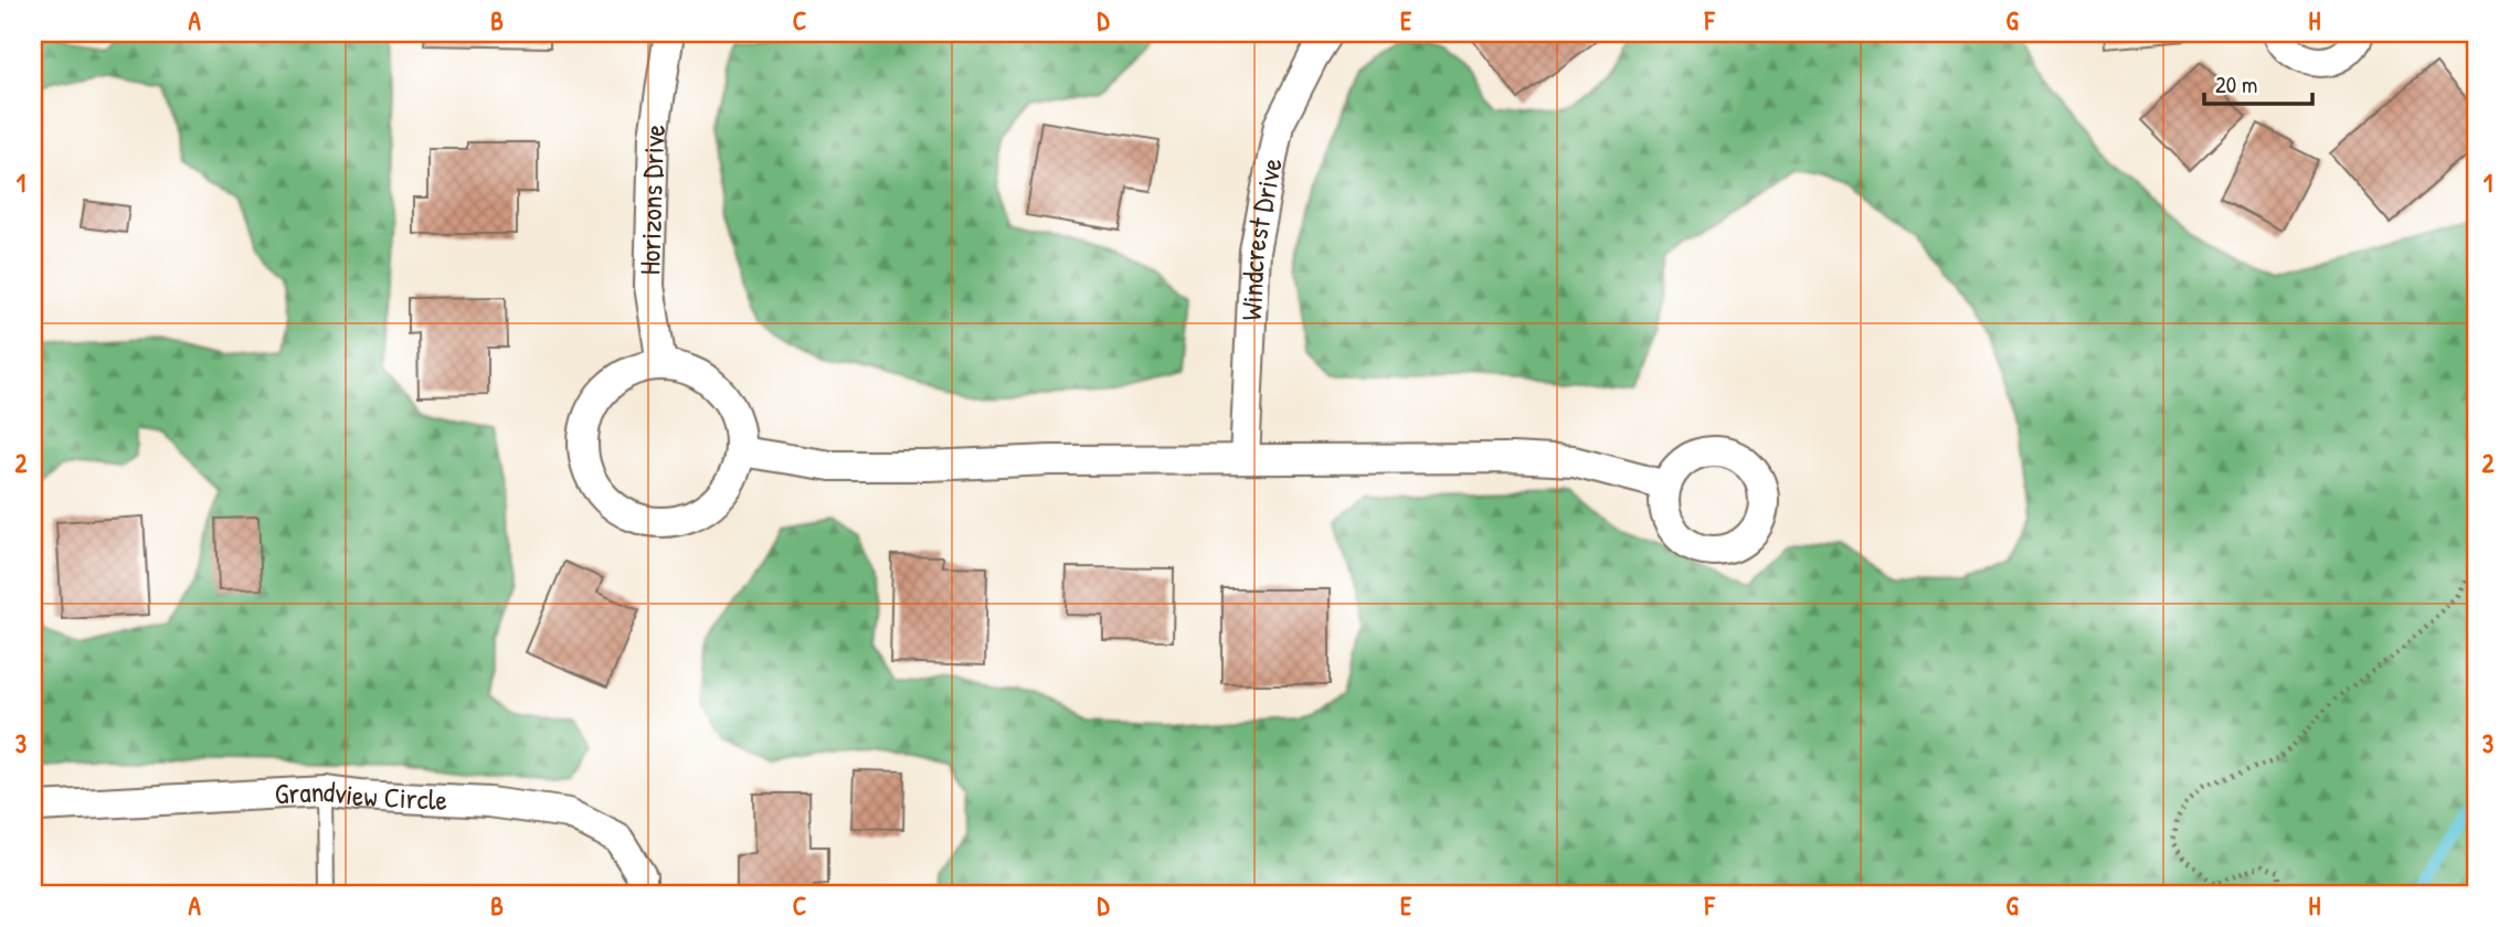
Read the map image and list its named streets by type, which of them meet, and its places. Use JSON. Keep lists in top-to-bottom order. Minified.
{"streets":{"street":["Horizons Drive","Windcrest Drive","Grandview Circle"]},"scale_bar":"20 m","grid":{"columns":["A","B","C","D","E","F","G","H"],"rows":["1","2","3"]}}
